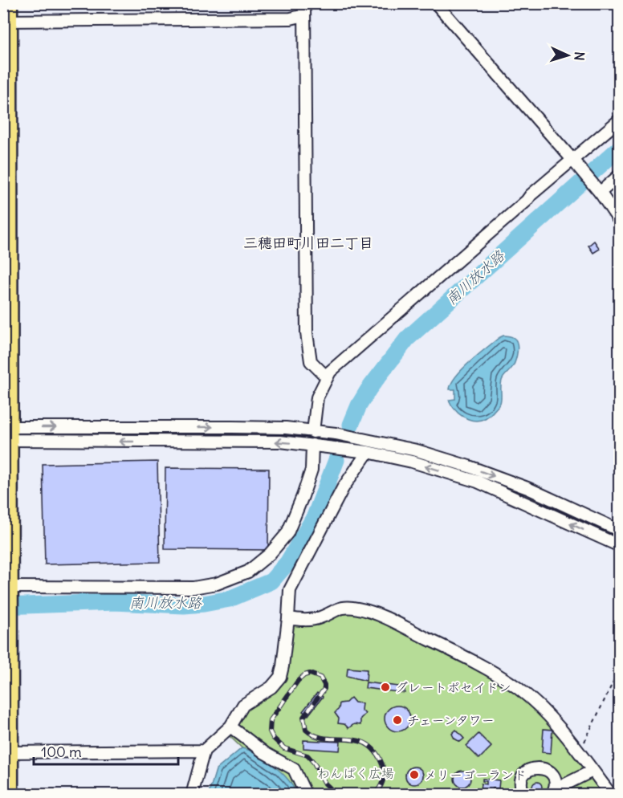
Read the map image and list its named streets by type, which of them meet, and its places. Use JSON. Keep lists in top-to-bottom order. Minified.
{"districts":["三穂田町川田二丁目"],"water":["南川放水路"],"parks":["わんぱく広場"],"places":["グレートポセイドン","チェーンタワー","メリーゴーランド"],"scale_bar":"100 m","north":"right"}
